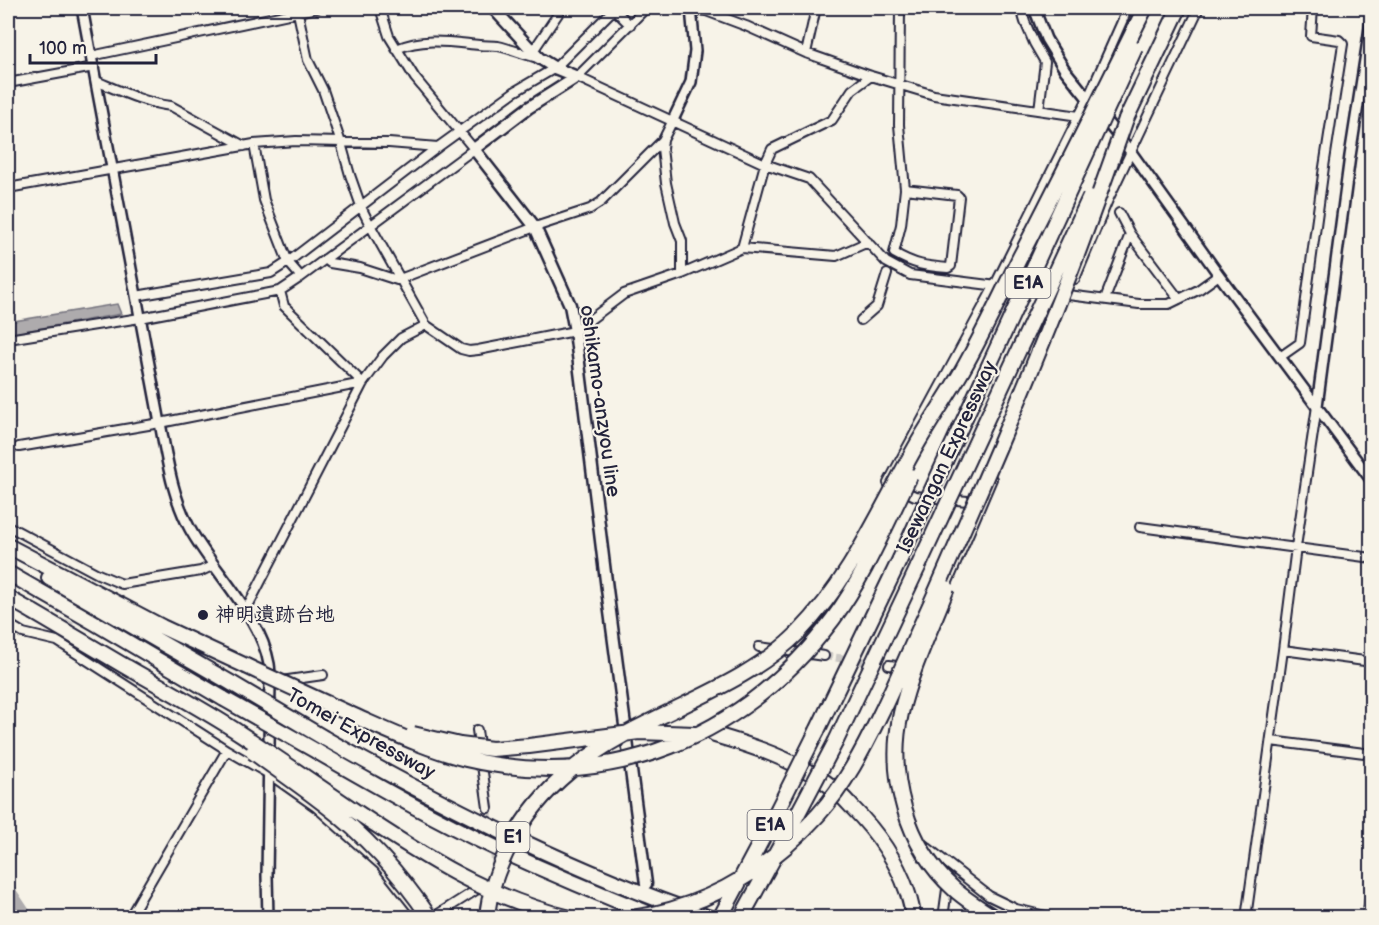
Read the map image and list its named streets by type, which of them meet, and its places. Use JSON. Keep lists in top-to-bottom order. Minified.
{"streets":{"highway":["E1A","Isewangan Expressway","Tomei Expressway","E1"],"main road":["oshikamo-anzyou line"]},"places":["神明遺跡台地"],"scale_bar":"100 m"}
